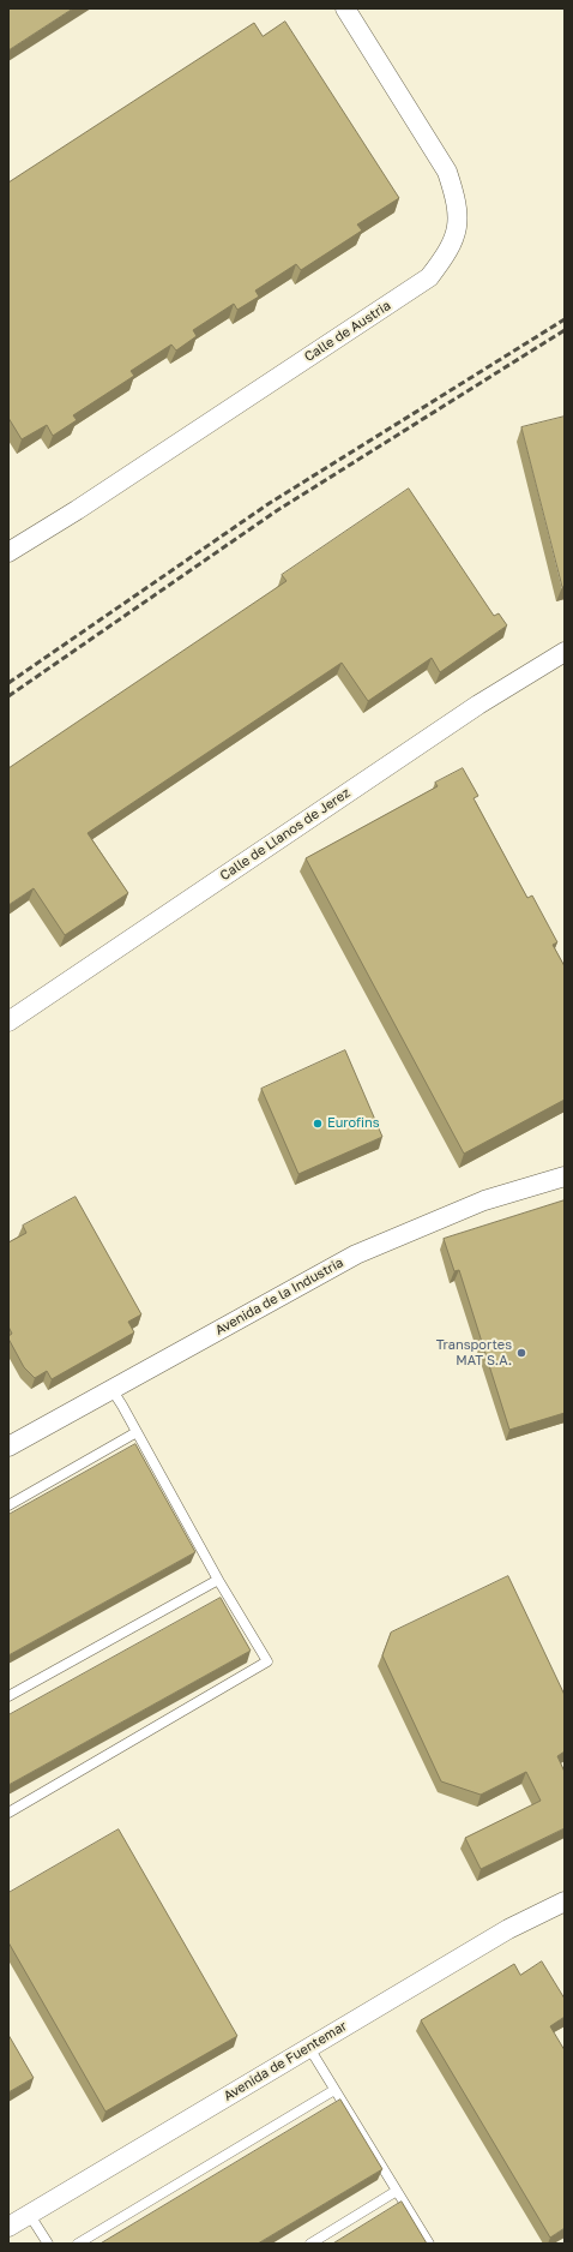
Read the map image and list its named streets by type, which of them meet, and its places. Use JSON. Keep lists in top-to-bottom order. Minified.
{"streets":{"street":["Calle de Austria","Calle de Llanos de Jerez","Avenida de la Industria","Avenida de Fuentemar"]},"places":["Eurofins","Transportes MAT S.A."]}
